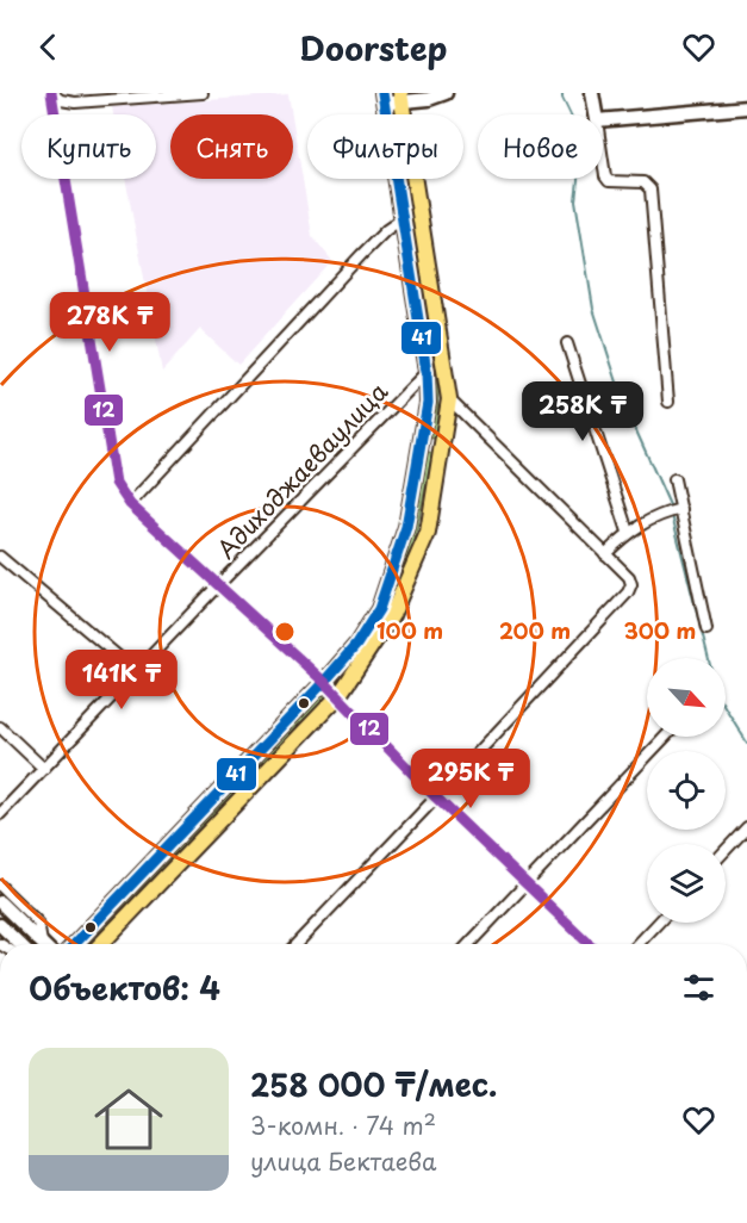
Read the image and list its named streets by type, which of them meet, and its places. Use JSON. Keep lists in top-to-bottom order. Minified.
{"streets":{"street":["Адиходжаеваулица"]},"lines":["transit line 41","transit line 12"],"north":"bottom right","page":{"header":"Doorstep","chip":["Купить","Снять","Фильтры","Новое"],"price":["278K ₸","258K ₸","141K ₸","295K ₸"],"heading":"Объектов: 4","list":[{"name":"258 000 ₸/мес.","note":"3-комн. · 74 m² · улица Бектаева"}]},"rings":["100 m","200 m","300 m"]}
